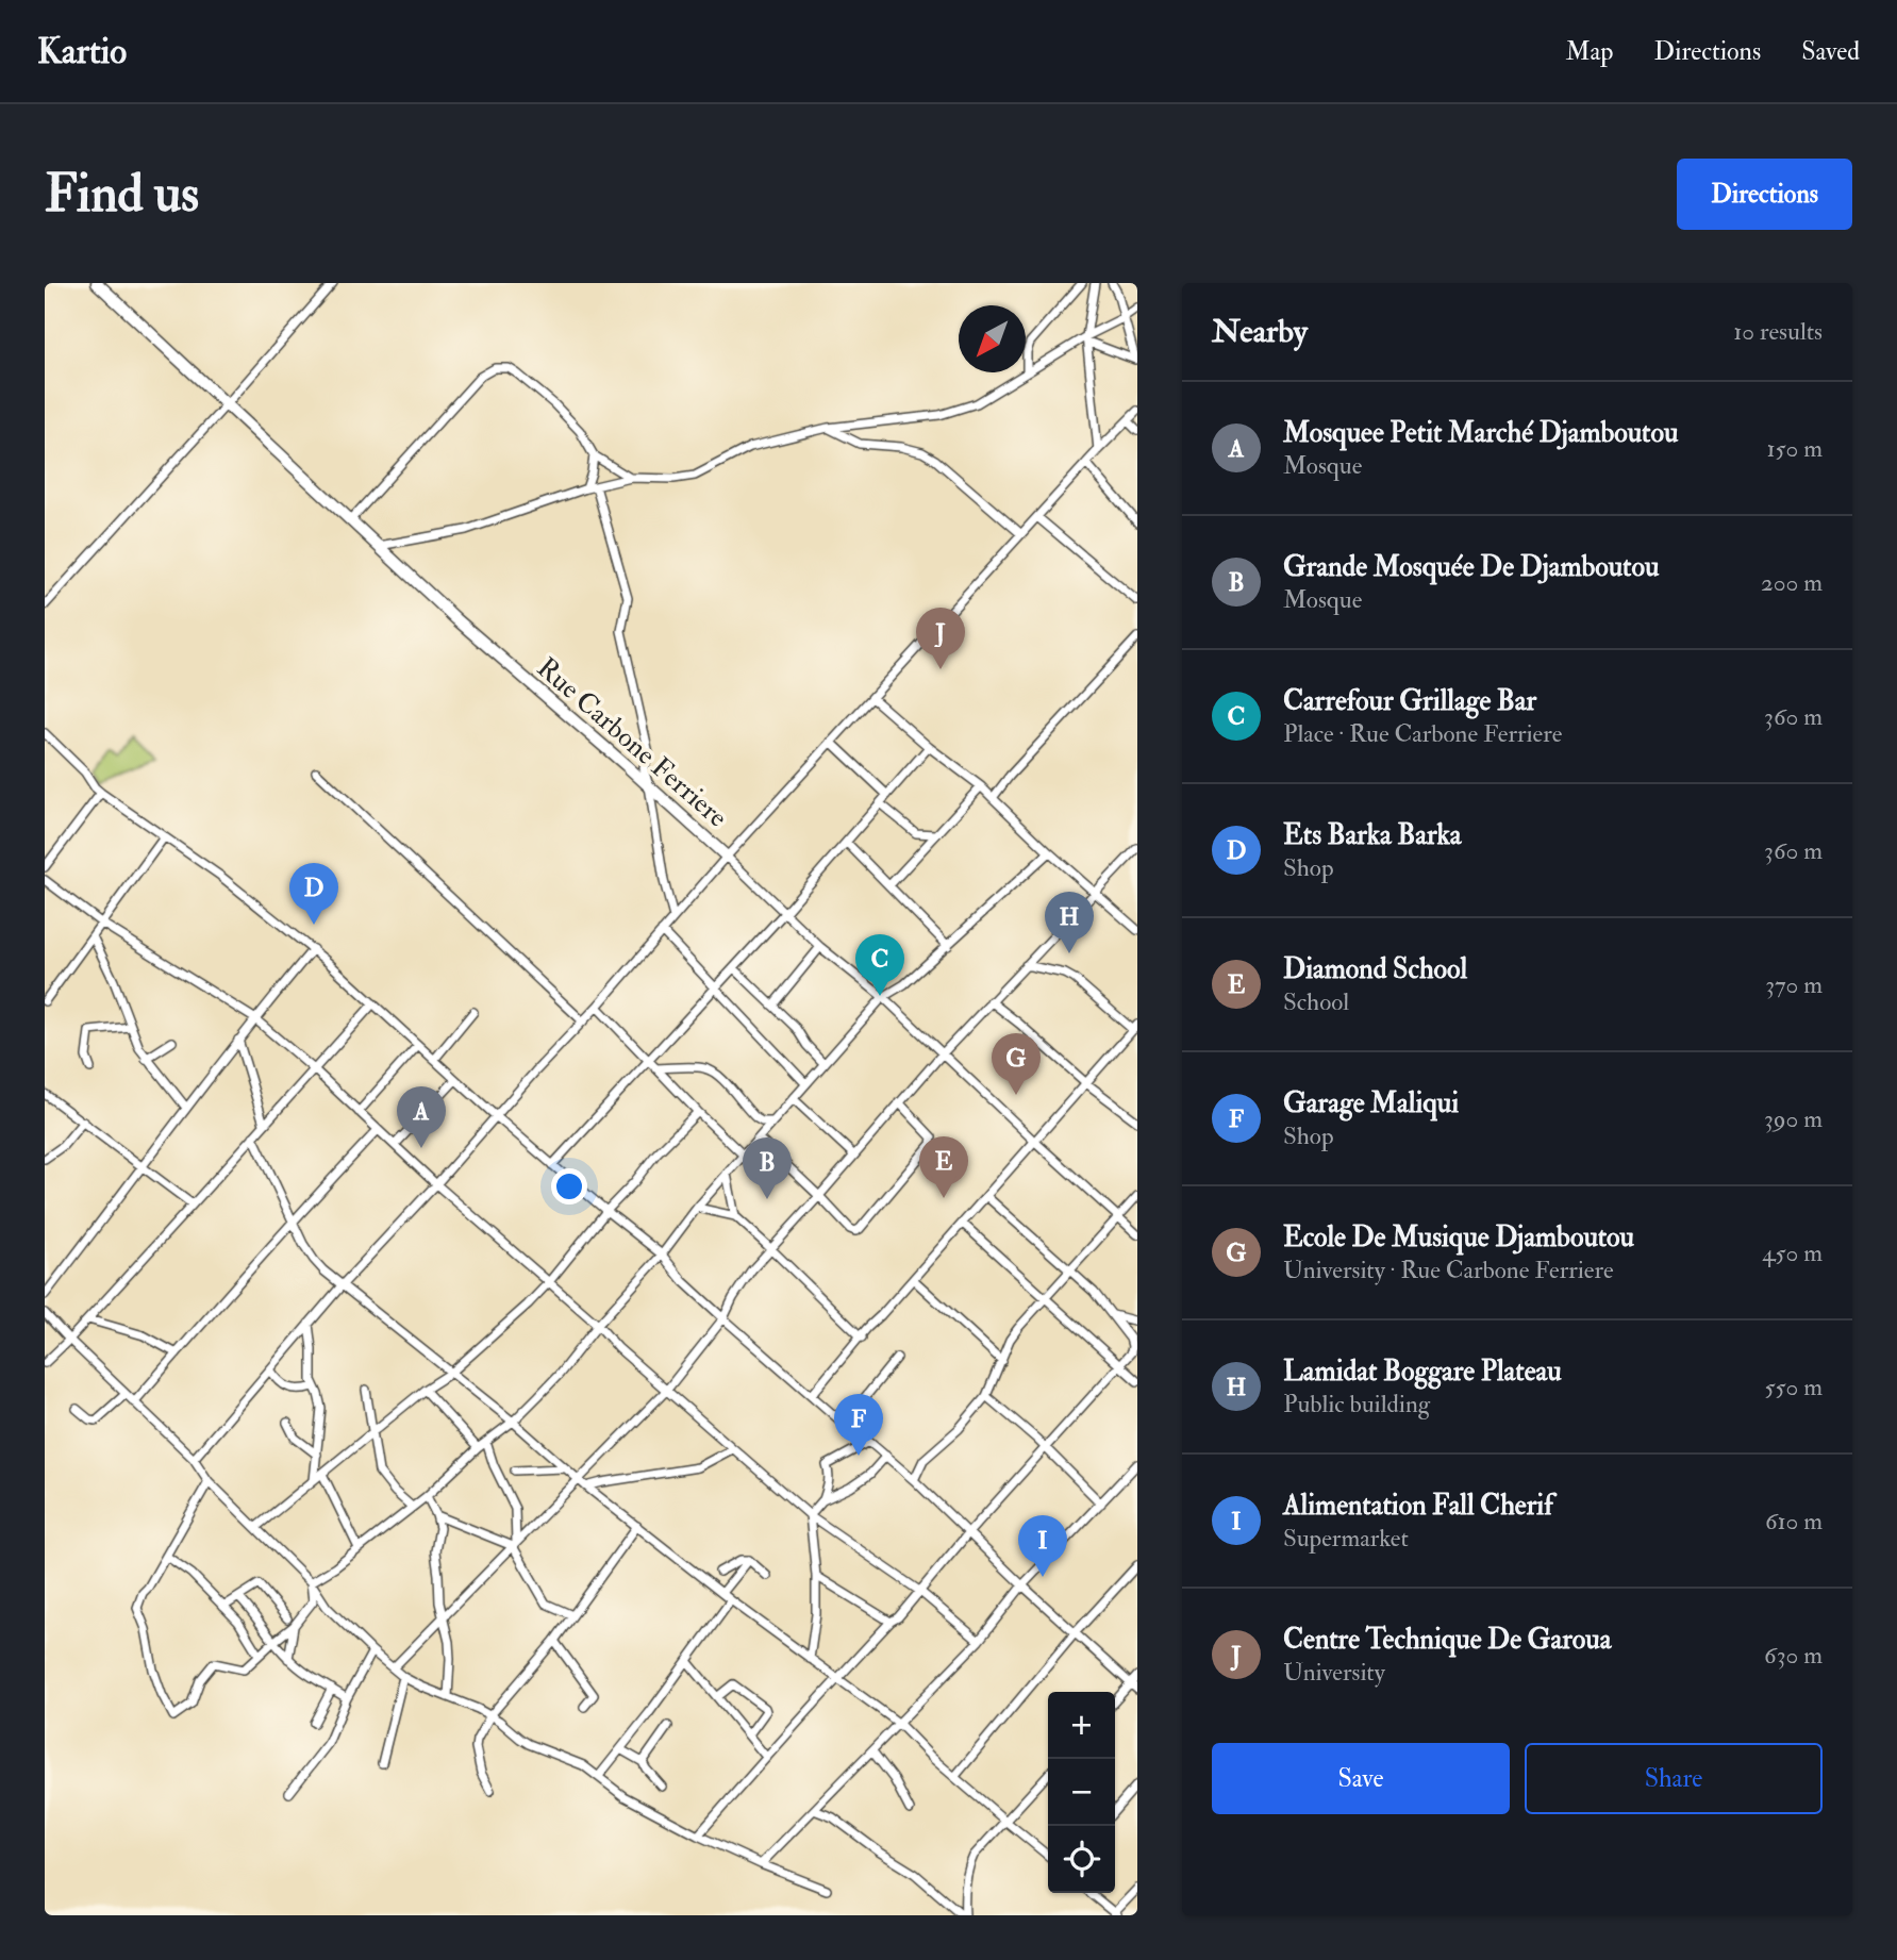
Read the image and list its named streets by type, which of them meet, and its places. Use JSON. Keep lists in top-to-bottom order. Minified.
{"streets":{"street":["Rue Carbone Ferriere"]},"north":"bottom left","page":{"header":"Kartio","nav":["Map","Directions","Saved"],"buttons":["Directions",["Save","Share"]],"title":"Find us","heading":["Nearby","10 results"],"list":[{"mark":"A","name":"Mosquee Petit Marché Djamboutou","note":"Mosque","value":"150 m"},{"mark":"B","name":"Grande Mosquée De Djamboutou","note":"Mosque","value":"200 m"},{"mark":"C","name":"Carrefour Grillage Bar","note":"Place · Rue Carbone Ferriere","value":"360 m"},{"mark":"D","name":"Ets Barka Barka","note":"Shop","value":"360 m"},{"mark":"E","name":"Diamond School","note":"School","value":"370 m"},{"mark":"F","name":"Garage Maliqui","note":"Shop","value":"390 m"},{"mark":"G","name":"Ecole De Musique Djamboutou","note":"University · Rue Carbone Ferriere","value":"450 m"},{"mark":"H","name":"Lamidat Boggare Plateau","note":"Public building","value":"550 m"},{"mark":"I","name":"Alimentation Fall Cherif","note":"Supermarket","value":"610 m"},{"mark":"J","name":"Centre Technique De Garoua","note":"University","value":"630 m"}],"pins":["J","D","H","C","G","A","E","B","F","I"],"map_buttons":["+","−"]}}
